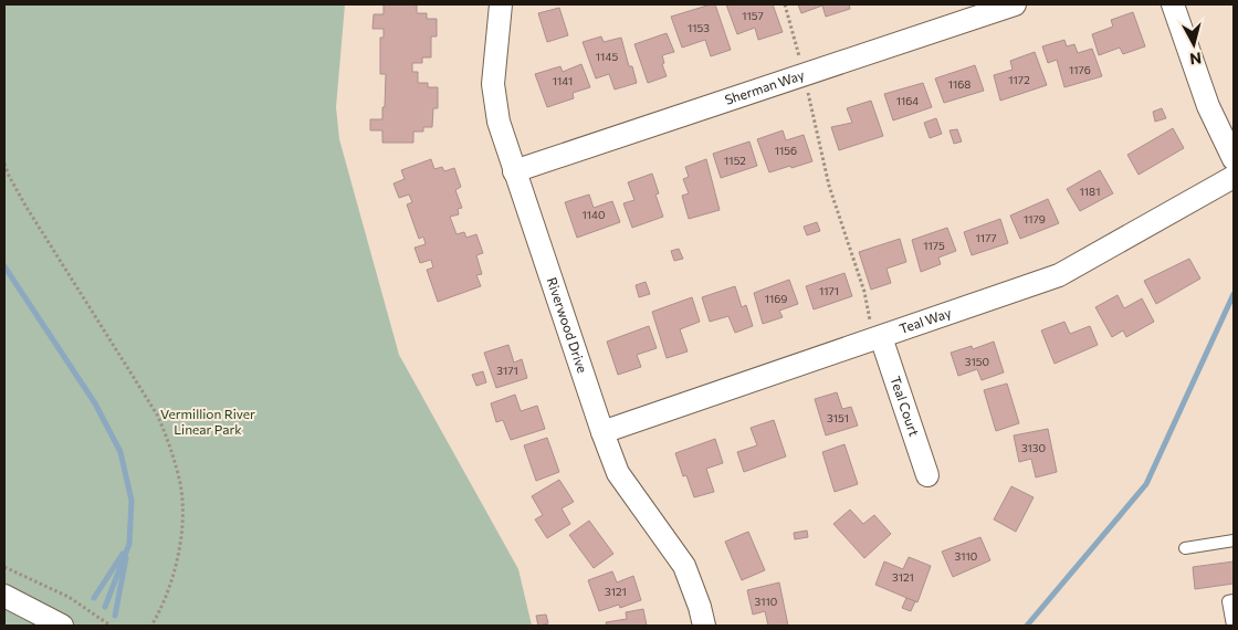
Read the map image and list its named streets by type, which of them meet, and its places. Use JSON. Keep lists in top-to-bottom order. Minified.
{"streets":{"street":["Sherman Way","Teal Way","Riverwood Drive","Teal Court"]},"crossings":[["Sherman Way","Riverwood Drive"],["Teal Way","Riverwood Drive"],["Teal Way","Teal Court"]],"parks":["Vermillion River Linear Park"],"house_numbers":["1157","1153","1145","1176","1172","1141","1168","1164","1156","1152","1181","1140","1179","1177","1175","1171","1169","3150","3171","3151","3130","3110","3121","3121","3110"],"north":"bottom"}
